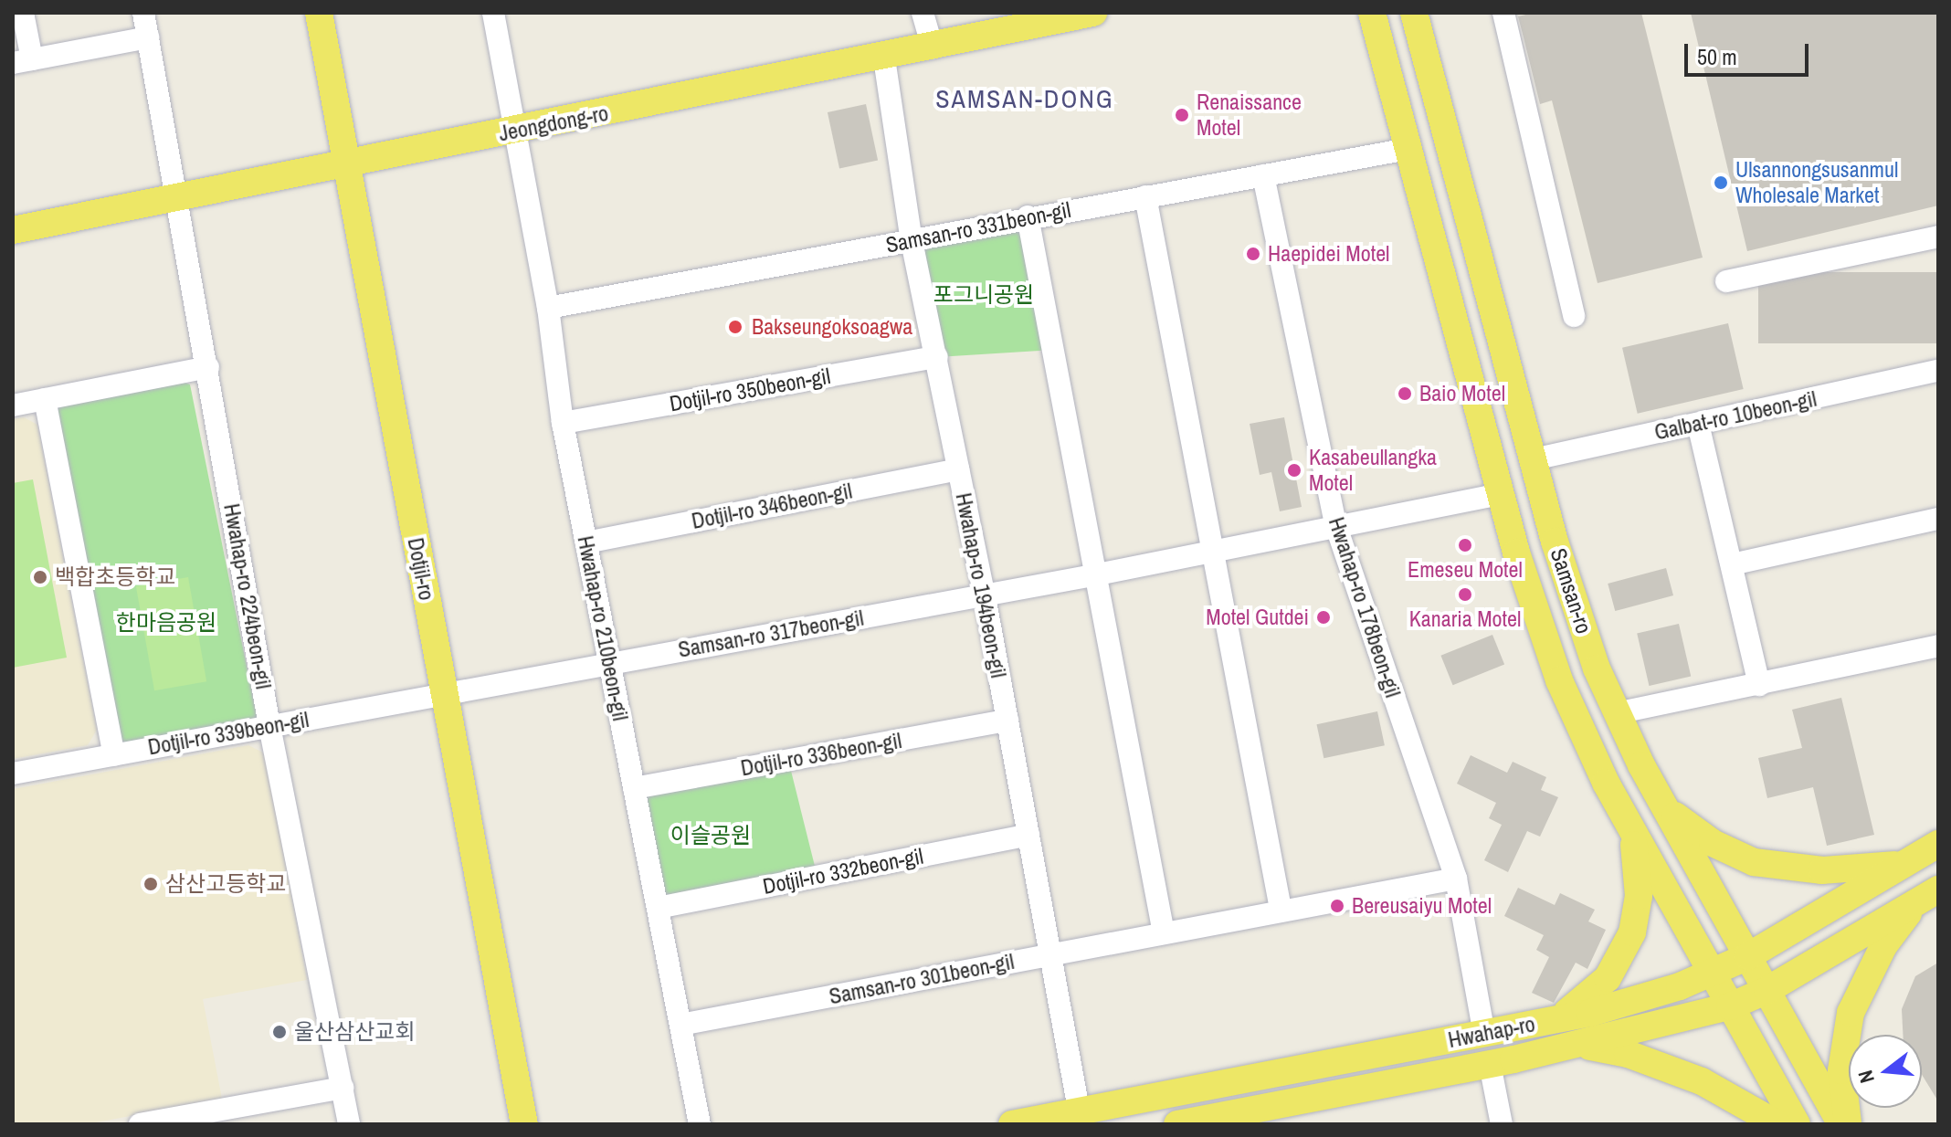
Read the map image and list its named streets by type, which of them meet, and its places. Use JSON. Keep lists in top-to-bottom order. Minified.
{"streets":{"main road":["Jeongdong-ro","Dotjil-ro","Samsan-ro","Hwahap-ro"],"street":["Samsan-ro 331beon-gil","Dotjil-ro 350beon-gil","Galbat-ro 10beon-gil","Dotjil-ro 346beon-gil","Hwahap-ro 194beon-gil","Hwahap-ro 224beon-gil","Hwahap-ro 178beon-gil","Hwahap-ro 210beon-gil","Samsan-ro 317beon-gil","Dotjil-ro 339beon-gil","Dotjil-ro 336beon-gil","Dotjil-ro 332beon-gil","Samsan-ro 301beon-gil"]},"crossings":[["Jeongdong-ro","Dotjil-ro"],["Jeongdong-ro","Hwahap-ro 194beon-gil"],["Jeongdong-ro","Hwahap-ro 224beon-gil"],["Jeongdong-ro","Hwahap-ro 210beon-gil"],["Samsan-ro 331beon-gil","Hwahap-ro 194beon-gil"],["Samsan-ro 331beon-gil","Samsan-ro"],["Samsan-ro 331beon-gil","Hwahap-ro 178beon-gil"],["Samsan-ro 331beon-gil","Hwahap-ro 210beon-gil"],["Dotjil-ro 350beon-gil","Hwahap-ro 194beon-gil"],["Dotjil-ro 350beon-gil","Hwahap-ro 210beon-gil"],["Galbat-ro 10beon-gil","Samsan-ro"],["Dotjil-ro 346beon-gil","Hwahap-ro 194beon-gil"],["Dotjil-ro 346beon-gil","Hwahap-ro 210beon-gil"],["Dotjil-ro","Samsan-ro 317beon-gil"],["Dotjil-ro","Dotjil-ro 339beon-gil"],["Hwahap-ro 194beon-gil","Samsan-ro 317beon-gil"],["Hwahap-ro 194beon-gil","Dotjil-ro 336beon-gil"],["Hwahap-ro 194beon-gil","Dotjil-ro 332beon-gil"],["Hwahap-ro 194beon-gil","Samsan-ro 301beon-gil"],["Hwahap-ro 194beon-gil","Hwahap-ro"],["Samsan-ro","Samsan-ro 317beon-gil"],["Samsan-ro","Hwahap-ro"],["Hwahap-ro 224beon-gil","Dotjil-ro 339beon-gil"],["Hwahap-ro 178beon-gil","Samsan-ro 317beon-gil"],["Hwahap-ro 178beon-gil","Samsan-ro 301beon-gil"],["Hwahap-ro 178beon-gil","Hwahap-ro"],["Hwahap-ro 210beon-gil","Samsan-ro 317beon-gil"],["Hwahap-ro 210beon-gil","Dotjil-ro 336beon-gil"],["Hwahap-ro 210beon-gil","Dotjil-ro 332beon-gil"],["Hwahap-ro 210beon-gil","Samsan-ro 301beon-gil"],["Samsan-ro 317beon-gil","Dotjil-ro 339beon-gil"]],"districts":["SAMSAN-DONG"],"parks":["포그니공원","한마음공원","이슬공원"],"places":["Renaissance Motel","Ulsannongsusanmul Wholesale Market","Haepidei Motel","Bakseungoksoagwa","Baio Motel","Kasabeullangka Motel","Emeseu Motel","백합초등학교","Kanaria Motel","Motel Gutdei","삼산고등학교","Bereusaiyu Motel","울산삼산교회"],"scale_bar":"50 m","north":"left"}
